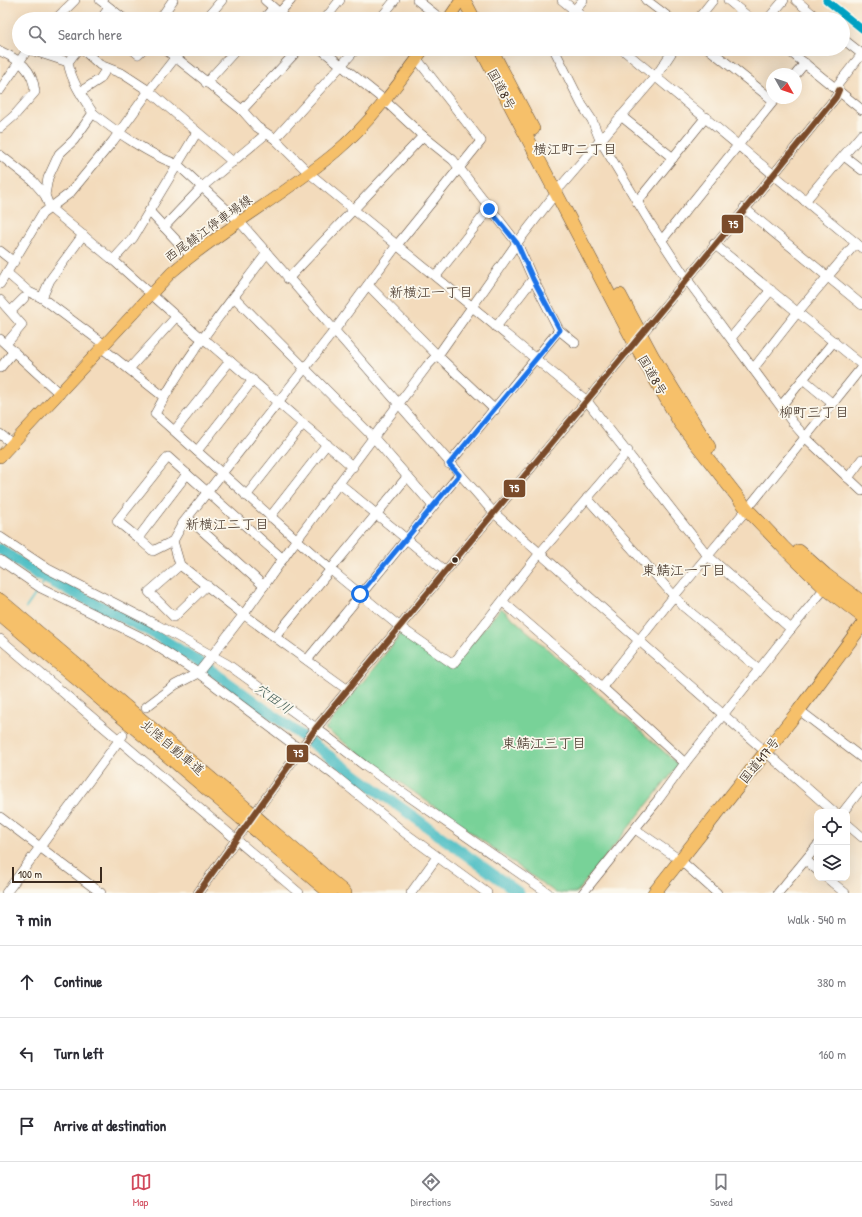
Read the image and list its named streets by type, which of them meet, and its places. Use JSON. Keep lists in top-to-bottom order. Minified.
{"streets":{"highway":["国道8号","北陸自動車道","国道417号"],"main road":["西尾鯖江停車場線"]},"districts":["横江町二丁目","新横江一丁目","柳町三丁目","新横江二丁目","東鯖江一丁目","東鯖江三丁目"],"water":["穴田川"],"lines":["transit line 75"],"scale_bar":"100 m","north":"bottom right","page":{"search":"Search here","scale":"100 m","heading":["7 min","Walk · 540 m"],"list":[["Continue","380 m"],["Turn left","160 m"],"Arrive at destination"],"nav":["Map","Directions","Saved"]}}
